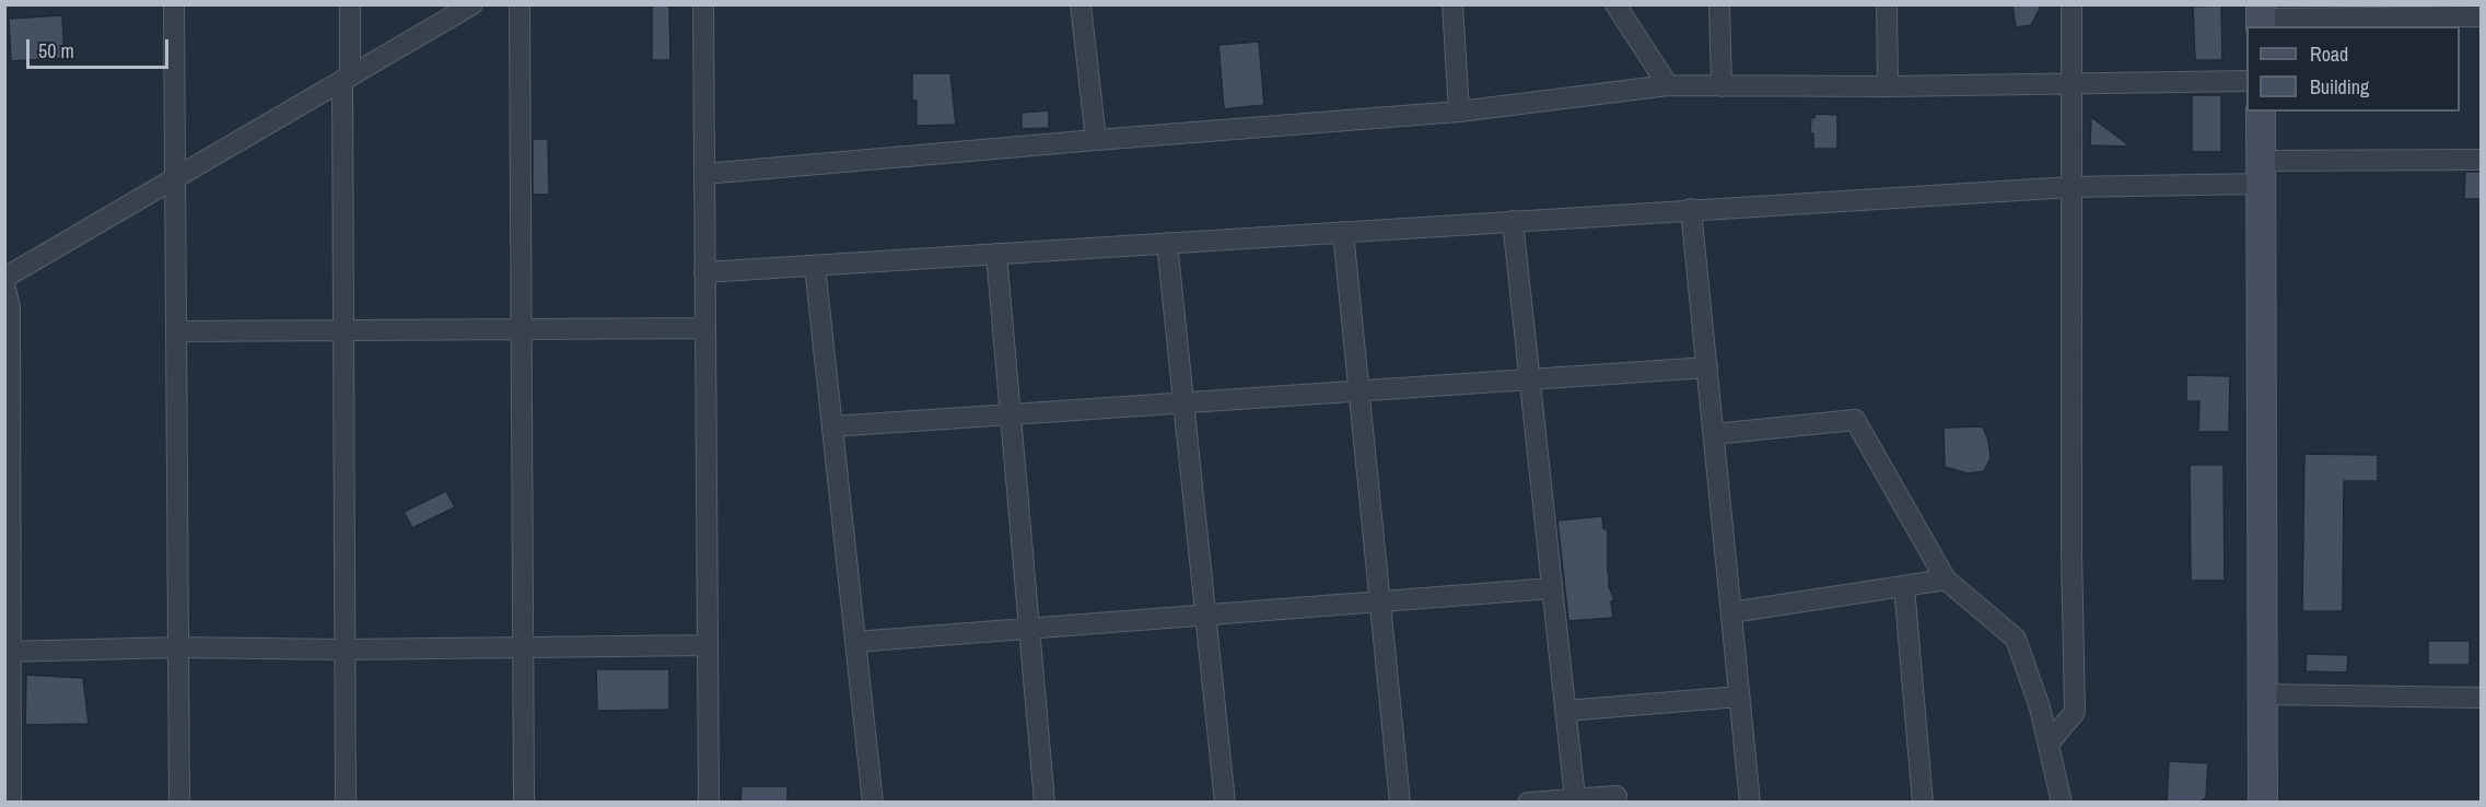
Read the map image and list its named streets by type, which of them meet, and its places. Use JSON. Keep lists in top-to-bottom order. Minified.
{"legend":["Road","Building"],"scale_bar":"50 m"}
